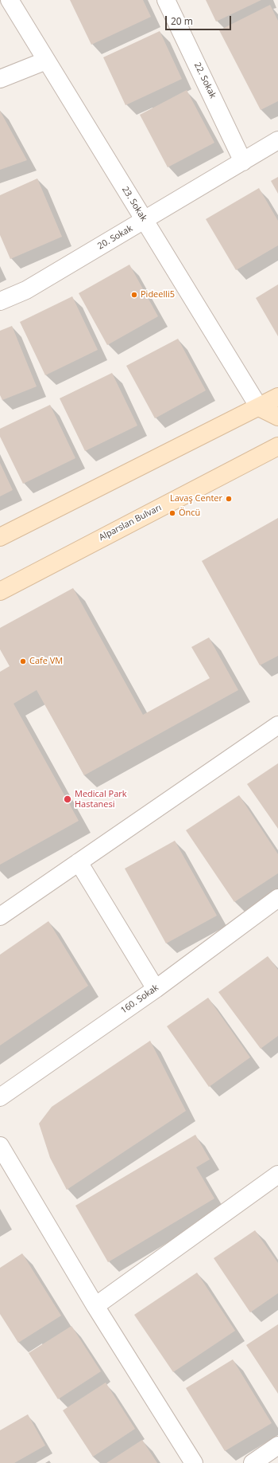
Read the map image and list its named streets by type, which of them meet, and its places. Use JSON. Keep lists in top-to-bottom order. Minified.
{"streets":{"main road":["Alparslan Bulvarı"],"street":["22. Sokak","23. Sokak","20. Sokak","160. Sokak"]},"crossings":[["22. Sokak","20. Sokak"],["23. Sokak","20. Sokak"]],"places":["Pideelli5","Lavaş Center","Öncü","Cafe VM","Medical Park Hastanesi"],"scale_bar":"20 m"}
